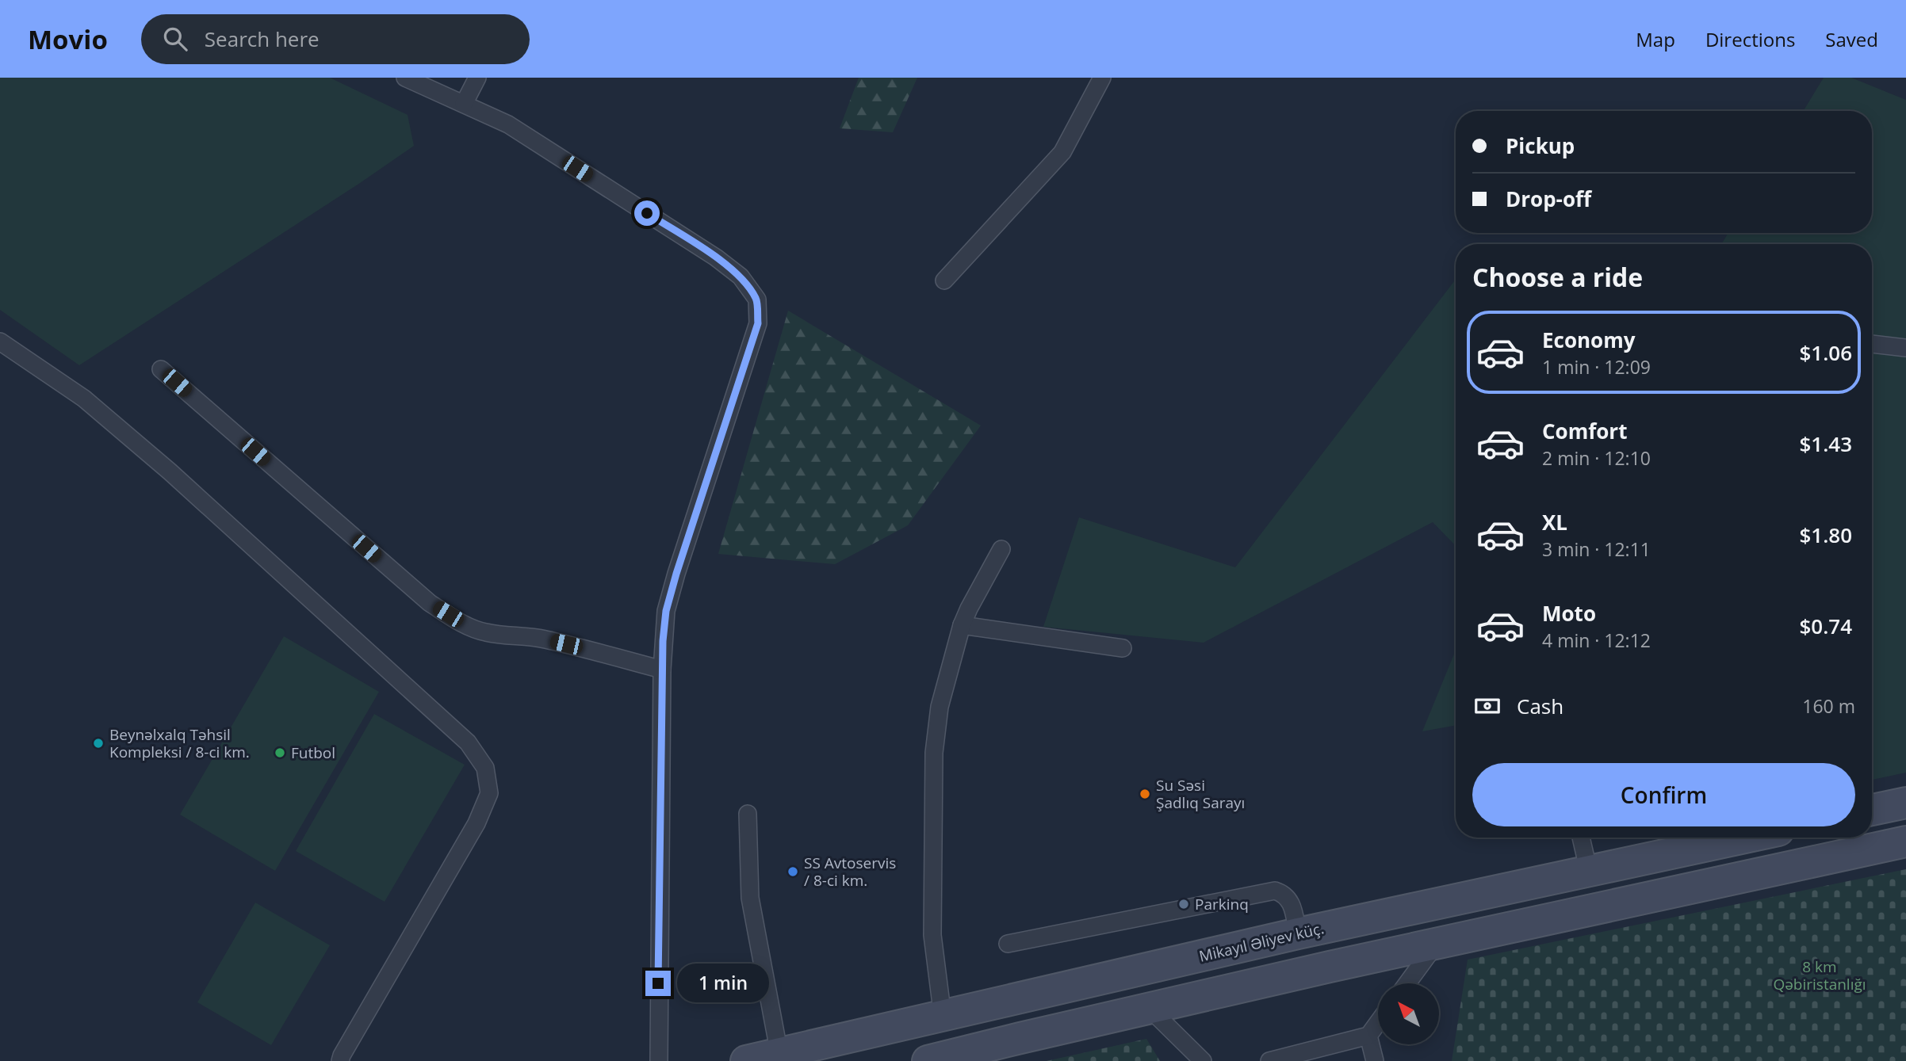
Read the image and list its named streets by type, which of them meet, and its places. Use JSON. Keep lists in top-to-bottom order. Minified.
{"streets":{"main road":["Mikayıl Əliyev küç."]},"parks":["8 km Qəbiristanlığı"],"places":["Beynəlxalq Təhsil Kompleksi / 8-ci km.","Futbol","Su Səsi Şadlıq Sarayı","SS Avtoservis / 8-ci km.","Parkinq"],"north":"top left","page":{"header":"Movio","search":"Search here","nav":["Map","Directions","Saved"],"banner":["Pickup","Drop-off"],"heading":"Choose a ride","list":[{"name":"Economy","note":"1 min · 12:09","value":"$1.06"},{"name":"Comfort","note":"2 min · 12:10","value":"$1.43"},{"name":"XL","note":"3 min · 12:11","value":"$1.80"},{"name":"Moto","note":"4 min · 12:12","value":"$0.74"}],"pay":["Cash","160 m"],"buttons":"Confirm","bubble":"1 min"}}
